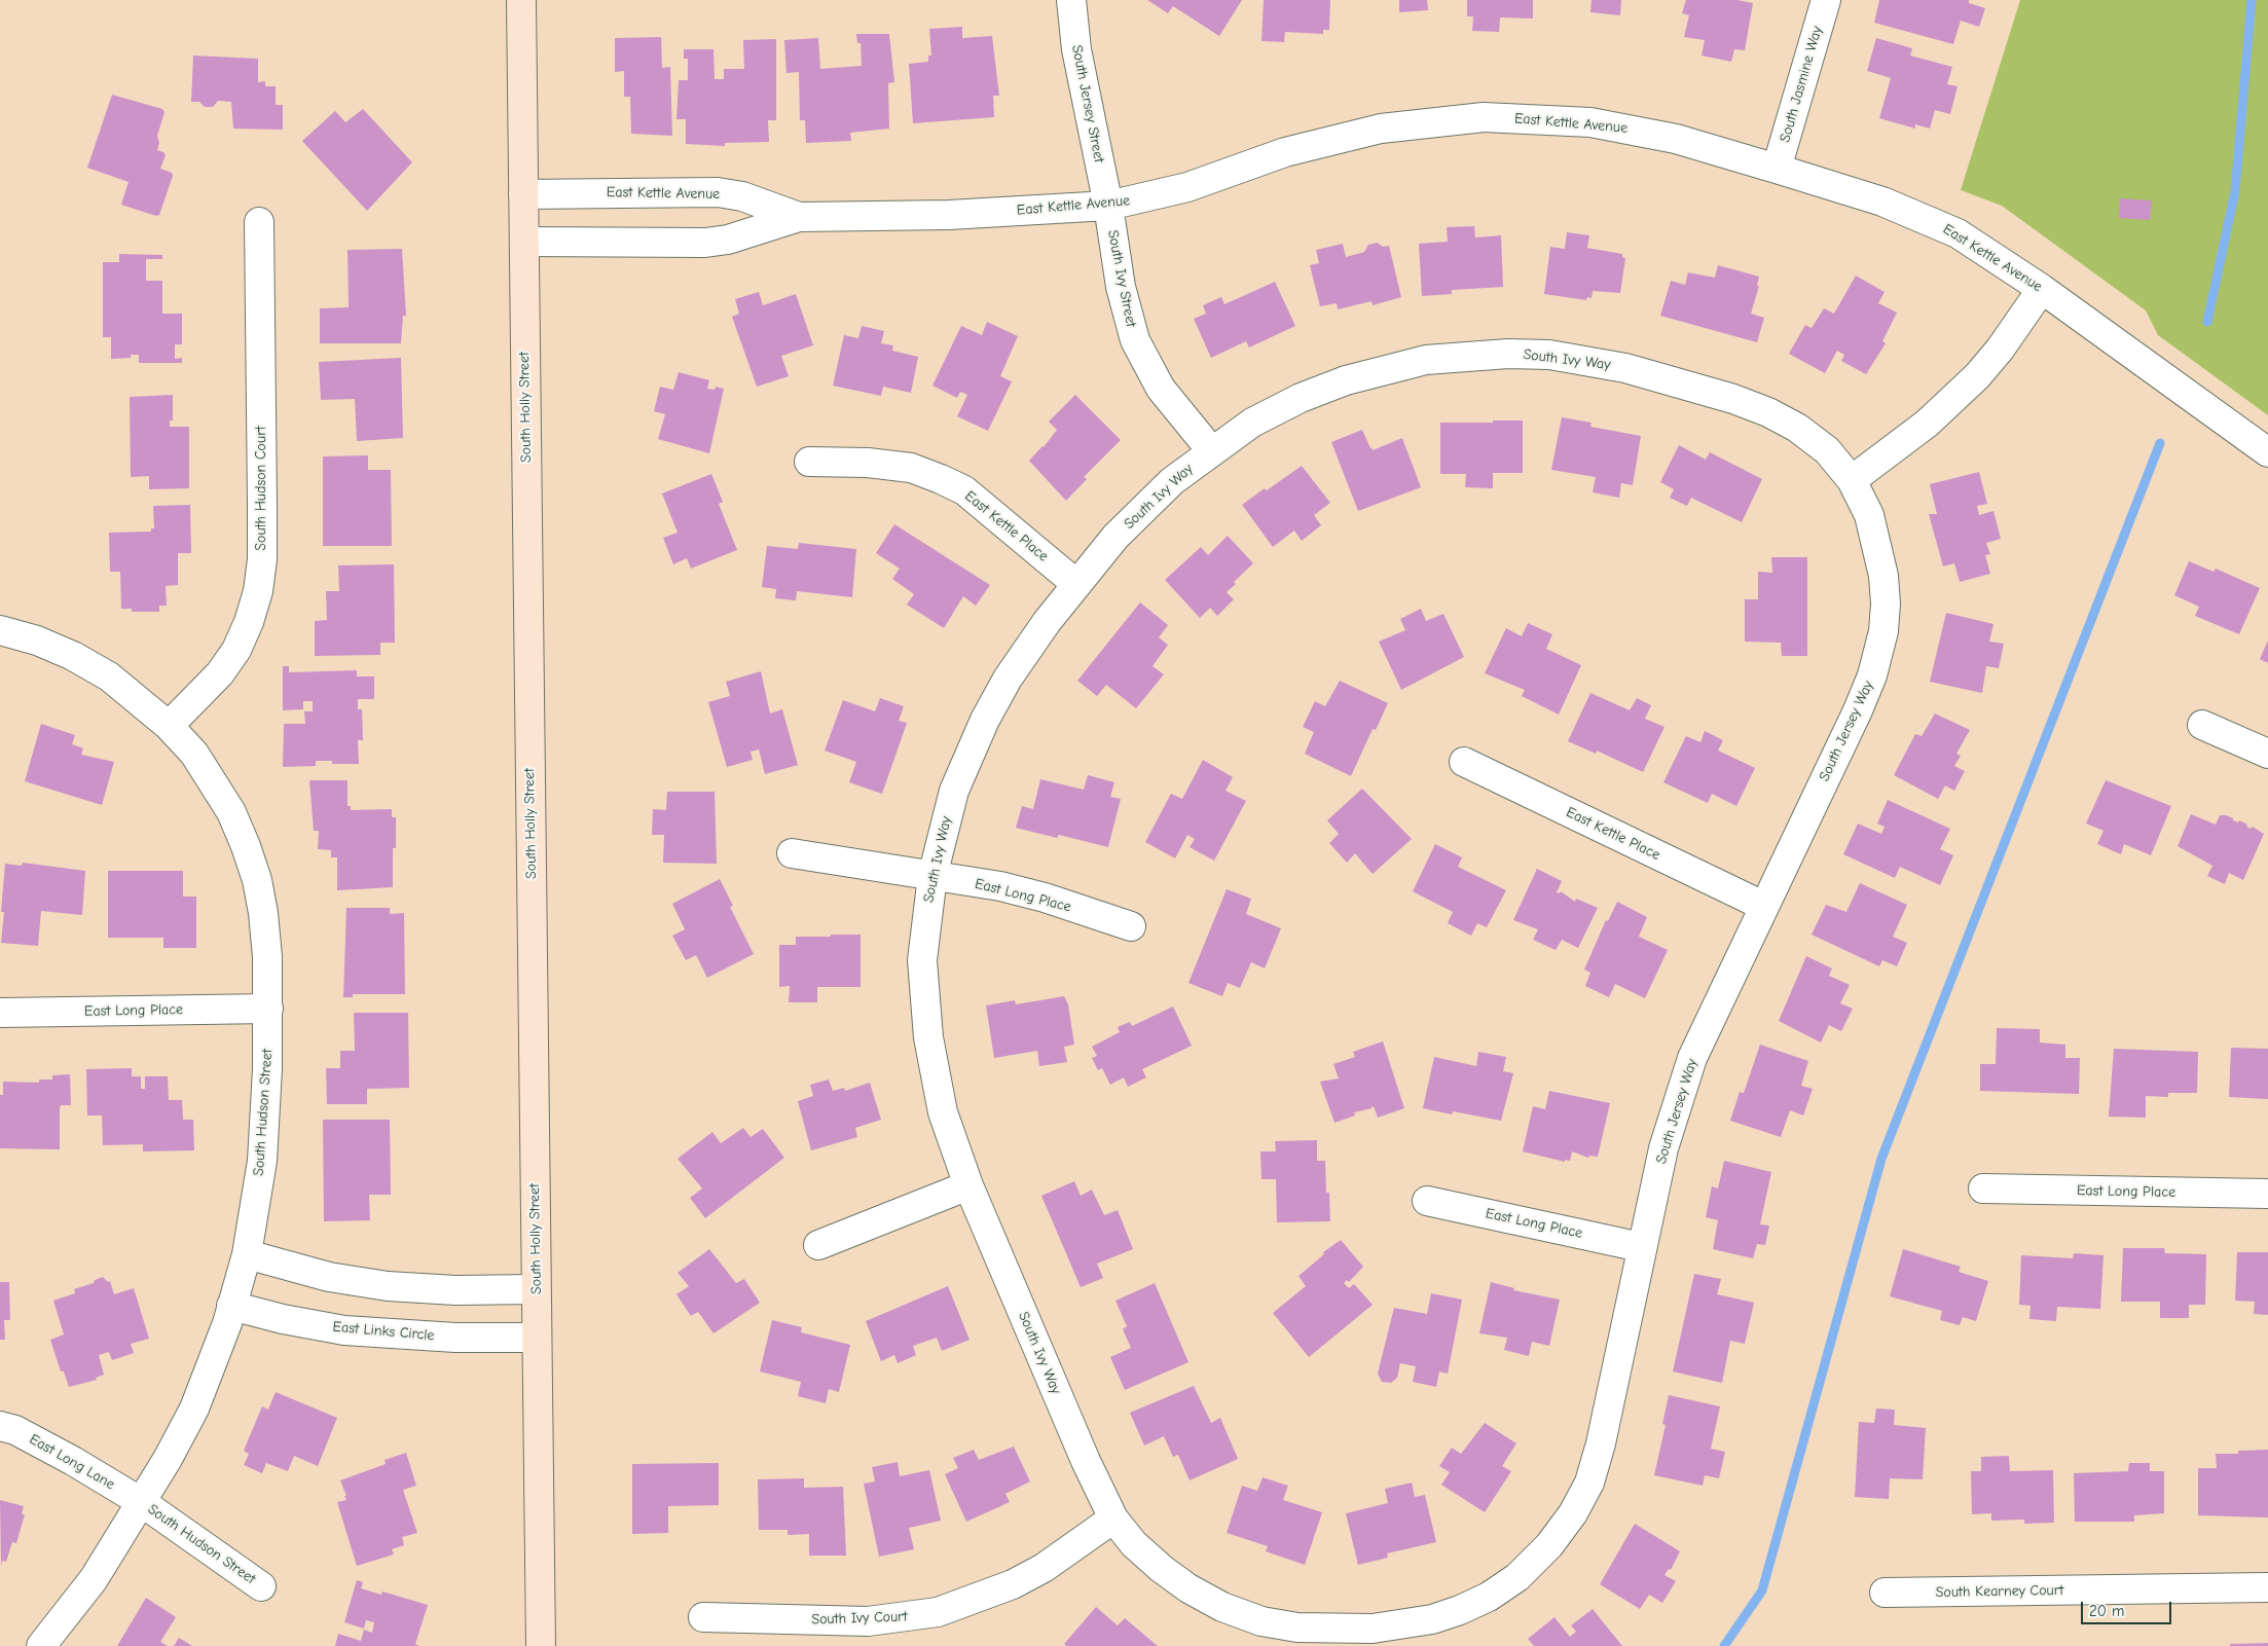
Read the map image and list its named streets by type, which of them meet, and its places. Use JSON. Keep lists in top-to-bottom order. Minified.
{"streets":{"main road":["South Holly Street"],"street":["South Jasmine Way","South Jersey Street","East Kettle Avenue","South Ivy Street","South Ivy Way","South Hudson Court","East Kettle Place","South Jersey Way","East Long Place","South Hudson Street","East Links Circle","East Long Lane","South Kearney Court","South Ivy Court"]},"crossings":[["South Jasmine Way","East Kettle Avenue"],["South Jersey Street","East Kettle Avenue"],["South Jersey Street","South Ivy Street"],["East Kettle Avenue","South Ivy Street"],["East Kettle Avenue","South Holly Street"],["South Ivy Street","South Ivy Way"],["South Ivy Way","East Kettle Place"],["South Ivy Way","South Jersey Way"],["South Ivy Way","East Long Place"],["South Ivy Way","South Ivy Court"],["South Holly Street","East Links Circle"],["South Hudson Court","South Hudson Street"],["East Kettle Place","South Jersey Way"],["South Jersey Way","East Long Place"],["South Jersey Way","South Ivy Court"],["East Long Place","South Hudson Street"],["South Hudson Street","East Links Circle"],["South Hudson Street","East Long Lane"]],"scale_bar":"20 m"}
